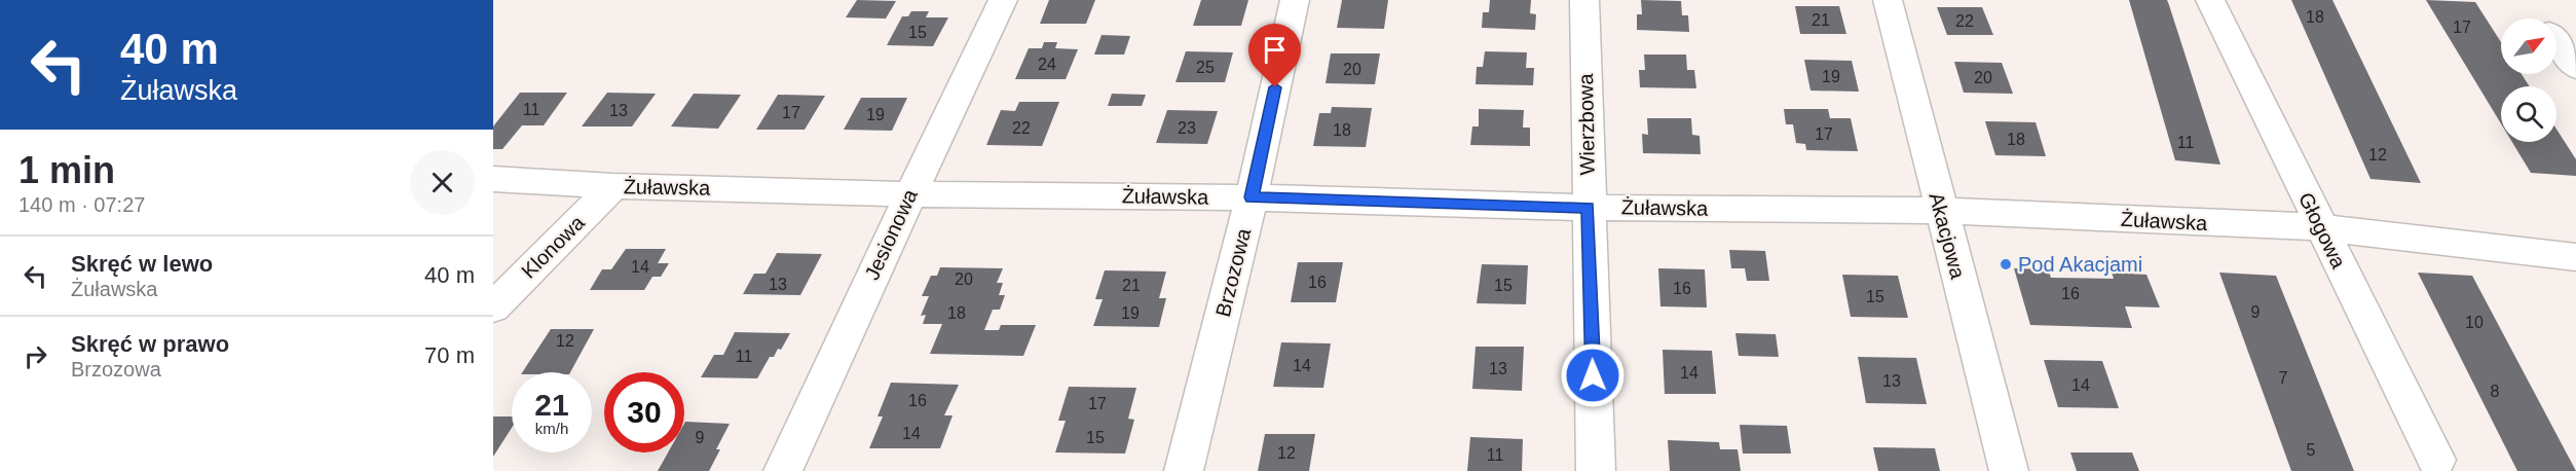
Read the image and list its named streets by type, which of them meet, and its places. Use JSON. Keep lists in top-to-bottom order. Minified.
{"streets":{"street":["Wierzbowa","Żuławska","Głogowa","Jesionowa","Akacjowa","Klonowa","Brzozowa"]},"crossings":[["Wierzbowa","Żuławska"],["Żuławska","Głogowa"],["Żuławska","Jesionowa"],["Żuławska","Akacjowa"],["Żuławska","Klonowa"],["Żuławska","Brzozowa"]],"places":["Pod Akacjami"],"house_numbers":["18","21","22","17","15","24","25","20","19","20","11","13","17","19","22","23","18","17","18","11","12","14","20","16","13","21","15","16","16","15","9","18","19","10","12","11","14","13","14","7","13","14","8","16","17","14","9","15","5","12","11"],"north":"top right","page":{"turn":["40 m","Żuławska"],"heading":["1 min","140 m · 07:27"],"list":[{"name":"Skręć w lewo","note":"Żuławska","value":"40 m"},{"name":"Skręć w prawo","note":"Brzozowa","value":"70 m"}],"speed":"21 km/h","limit":"30"}}
